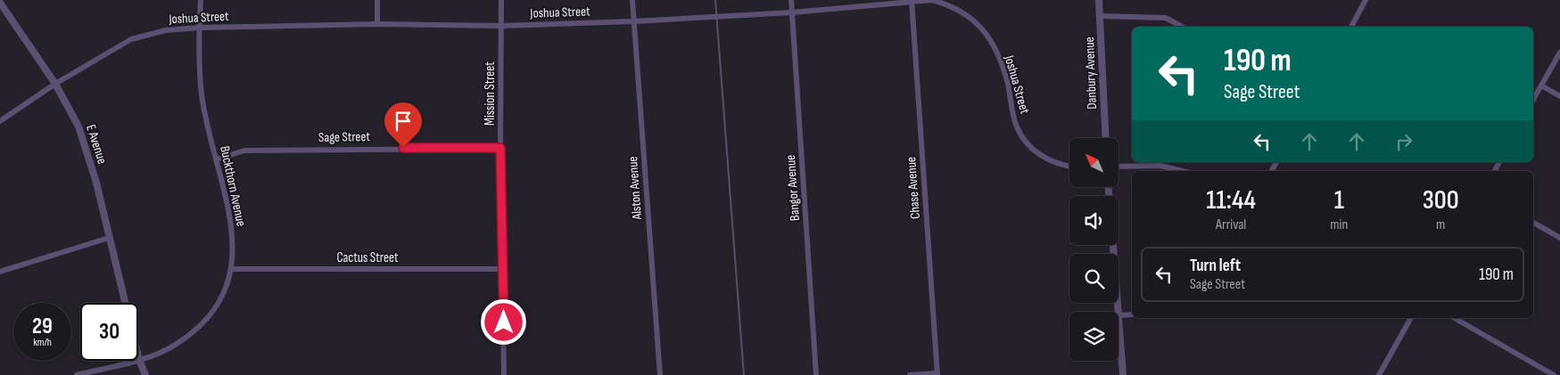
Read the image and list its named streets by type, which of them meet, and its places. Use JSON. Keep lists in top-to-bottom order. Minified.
{"streets":{"street":["Joshua Street","Danbury Avenue","Mission Street","Sage Street","E Avenue","Buckthorn Avenue","Alston Avenue","Bangor Avenue","Chase Avenue","Cactus Street"]},"crossings":[["Joshua Street","Mission Street"],["Joshua Street","E Avenue"],["Joshua Street","Buckthorn Avenue"],["Joshua Street","Alston Avenue"],["Joshua Street","Bangor Avenue"],["Joshua Street","Chase Avenue"],["Mission Street","Sage Street"],["Mission Street","Cactus Street"],["Sage Street","Buckthorn Avenue"],["E Avenue","Buckthorn Avenue"],["Buckthorn Avenue","Cactus Street"]],"north":"top left","page":{"turn":["190 m","Sage Street"],"eta":["11:44","Arrival","1","min","300","m"],"list":[{"name":"Turn left","note":"Sage Street","value":"190 m"}],"speed":"29 km/h","limit":"30"}}
